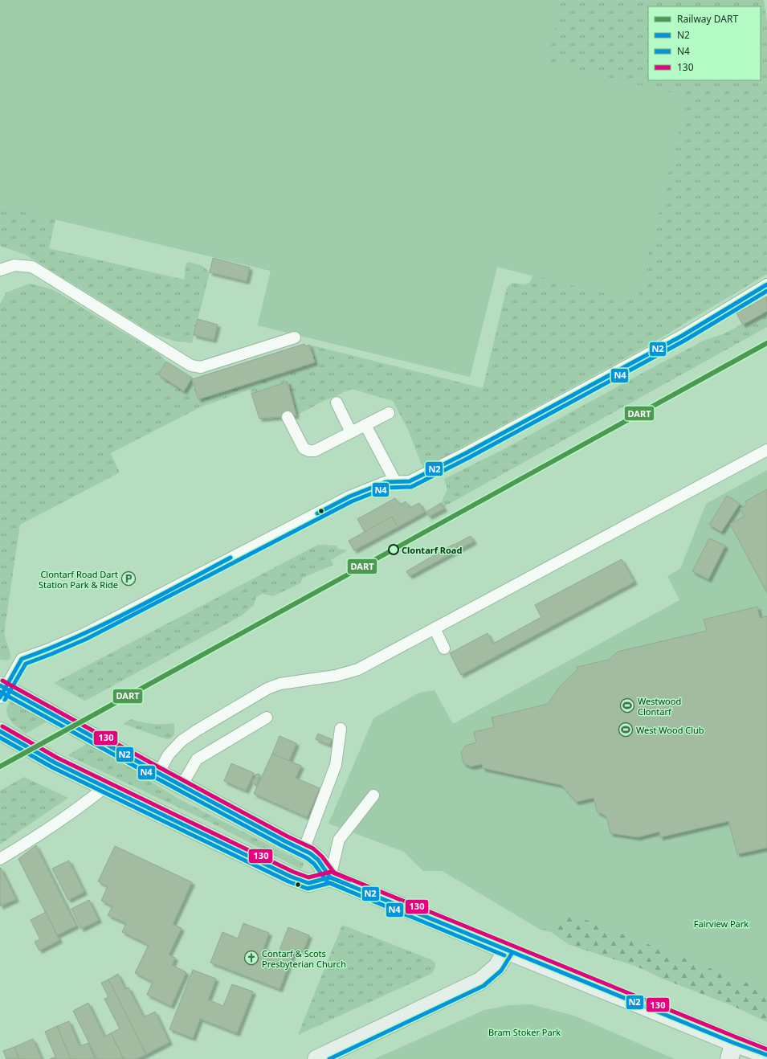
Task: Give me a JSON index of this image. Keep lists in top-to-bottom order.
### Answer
{
  "parks": ["Fairview Park", "Bram Stoker Park"],
  "places": {
    "other": ["Clontarf Road"],
    "parking": ["Clontarf Road Dart Station Park & Ride"],
    "sports": ["Westwood Clontarf", "West Wood Club"],
    "church": ["Contarf & Scots Presbyterian Church"]
  },
  "lines": [
    "transit line N2",
    "transit line N4",
    "rail line DART",
    "transit line 130"
  ],
  "legend": [
    "Railway DART",
    "N2",
    "N4",
    "130"
  ]
}
